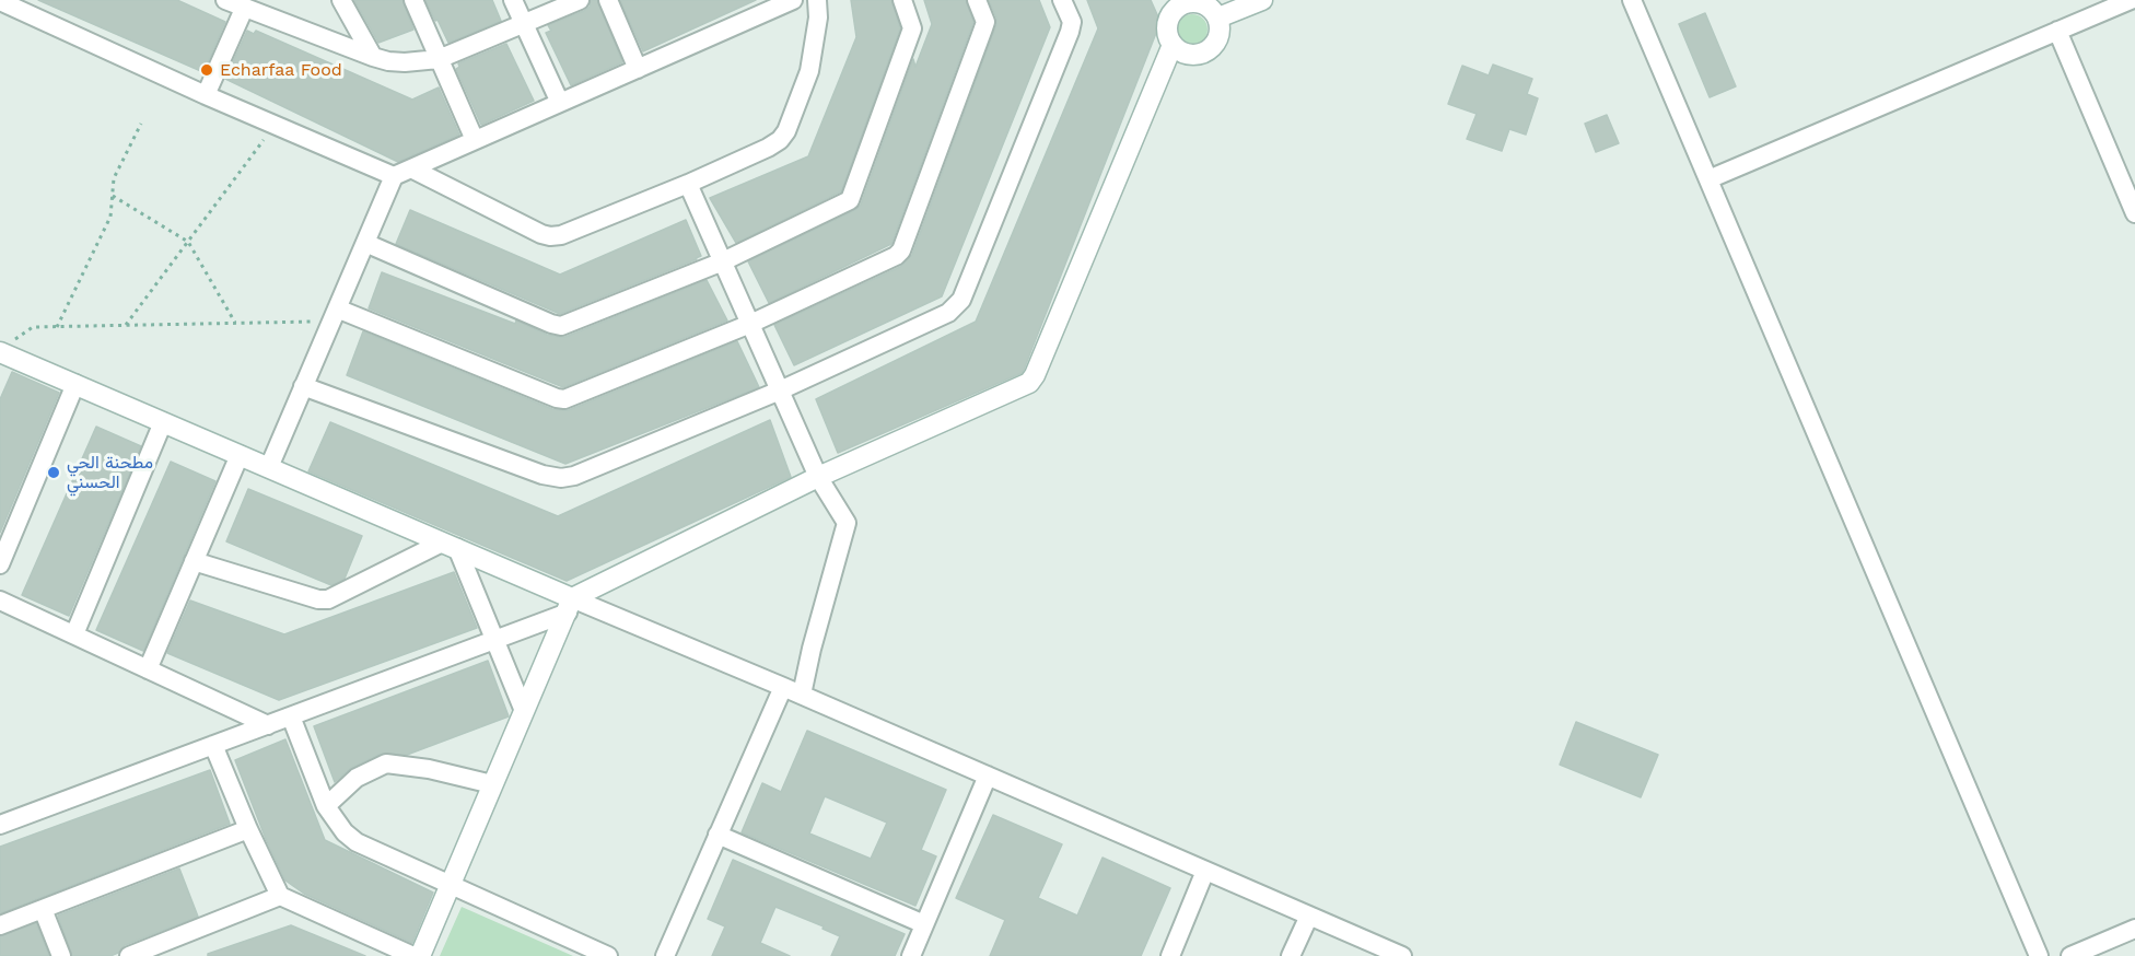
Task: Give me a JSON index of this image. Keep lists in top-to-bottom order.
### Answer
{
  "places": ["Echarfaa Food", "مطحنة الحي الحسني"]
}
